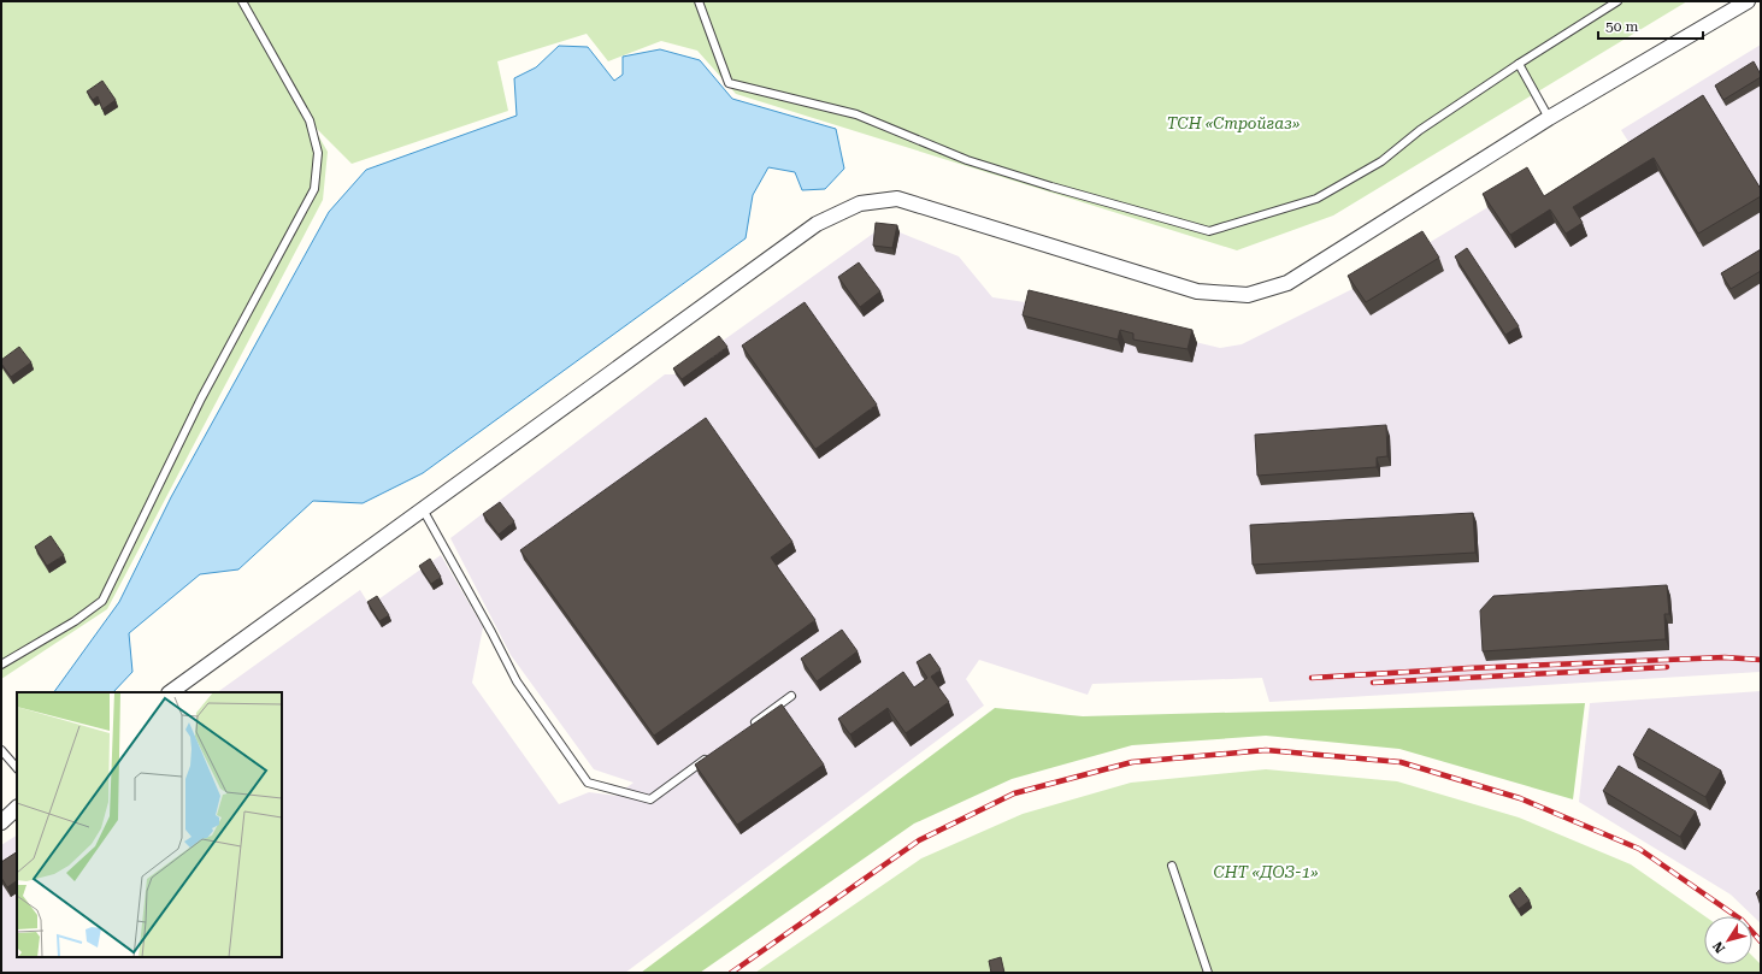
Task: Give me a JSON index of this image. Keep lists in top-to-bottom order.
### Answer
{
  "parks": ["ТСН «Стройгаз»", "СНТ «ДОЗ-1»"],
  "scale_bar": "50 m",
  "north": "bottom left"
}
